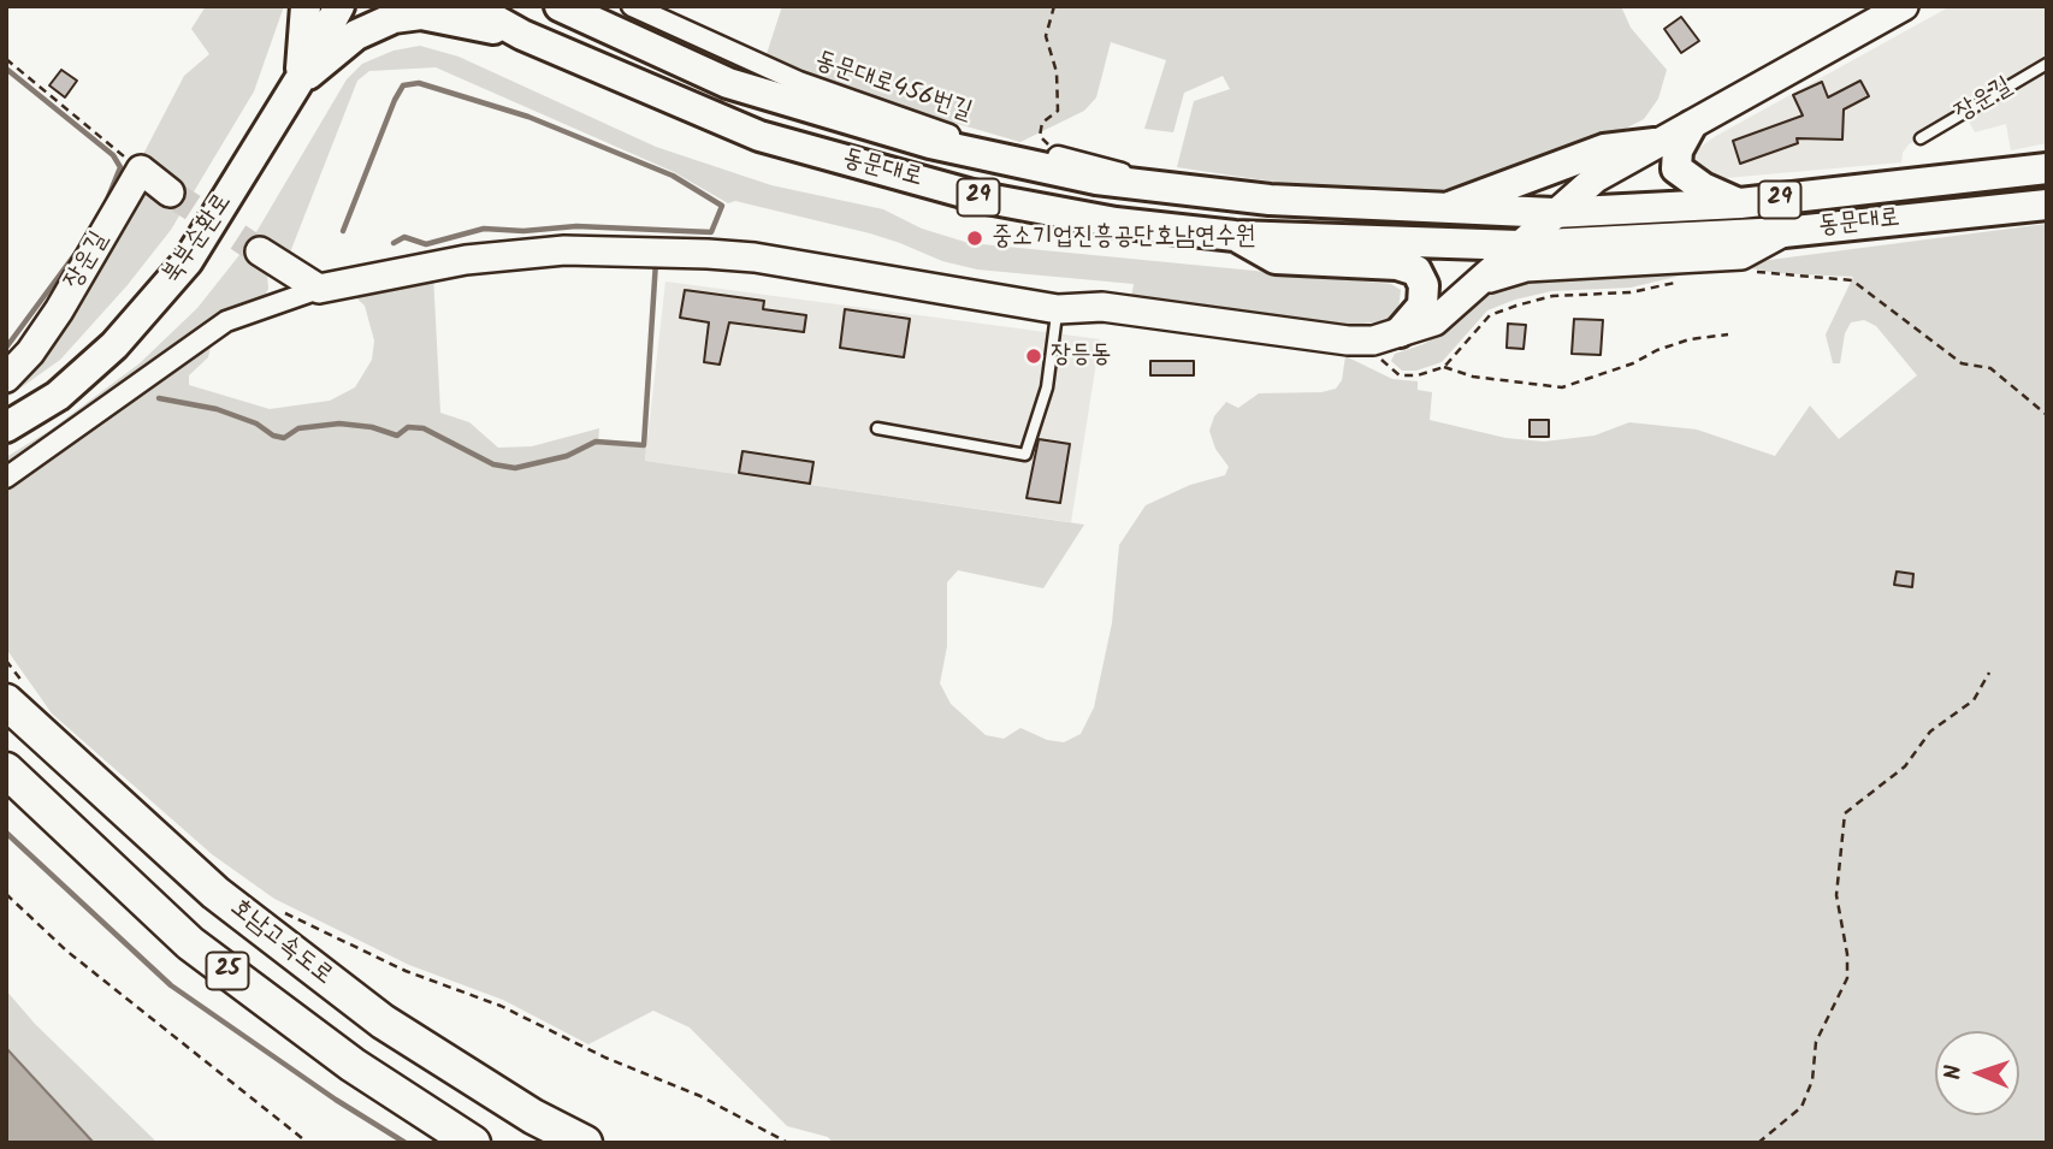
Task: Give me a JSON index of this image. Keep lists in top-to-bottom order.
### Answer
{
  "streets": {
    "highway": ["호남고속도로", "25"],
    "main road": ["동문대로", "29", "북부순환로"],
    "street": ["동문대로456번길", "장운길"]
  },
  "crossings": [
    ["동문대로456번길", "동문대로"]
  ],
  "places": ["중소기업진흥공단호남연수원", "장등동"],
  "north": "left"
}
